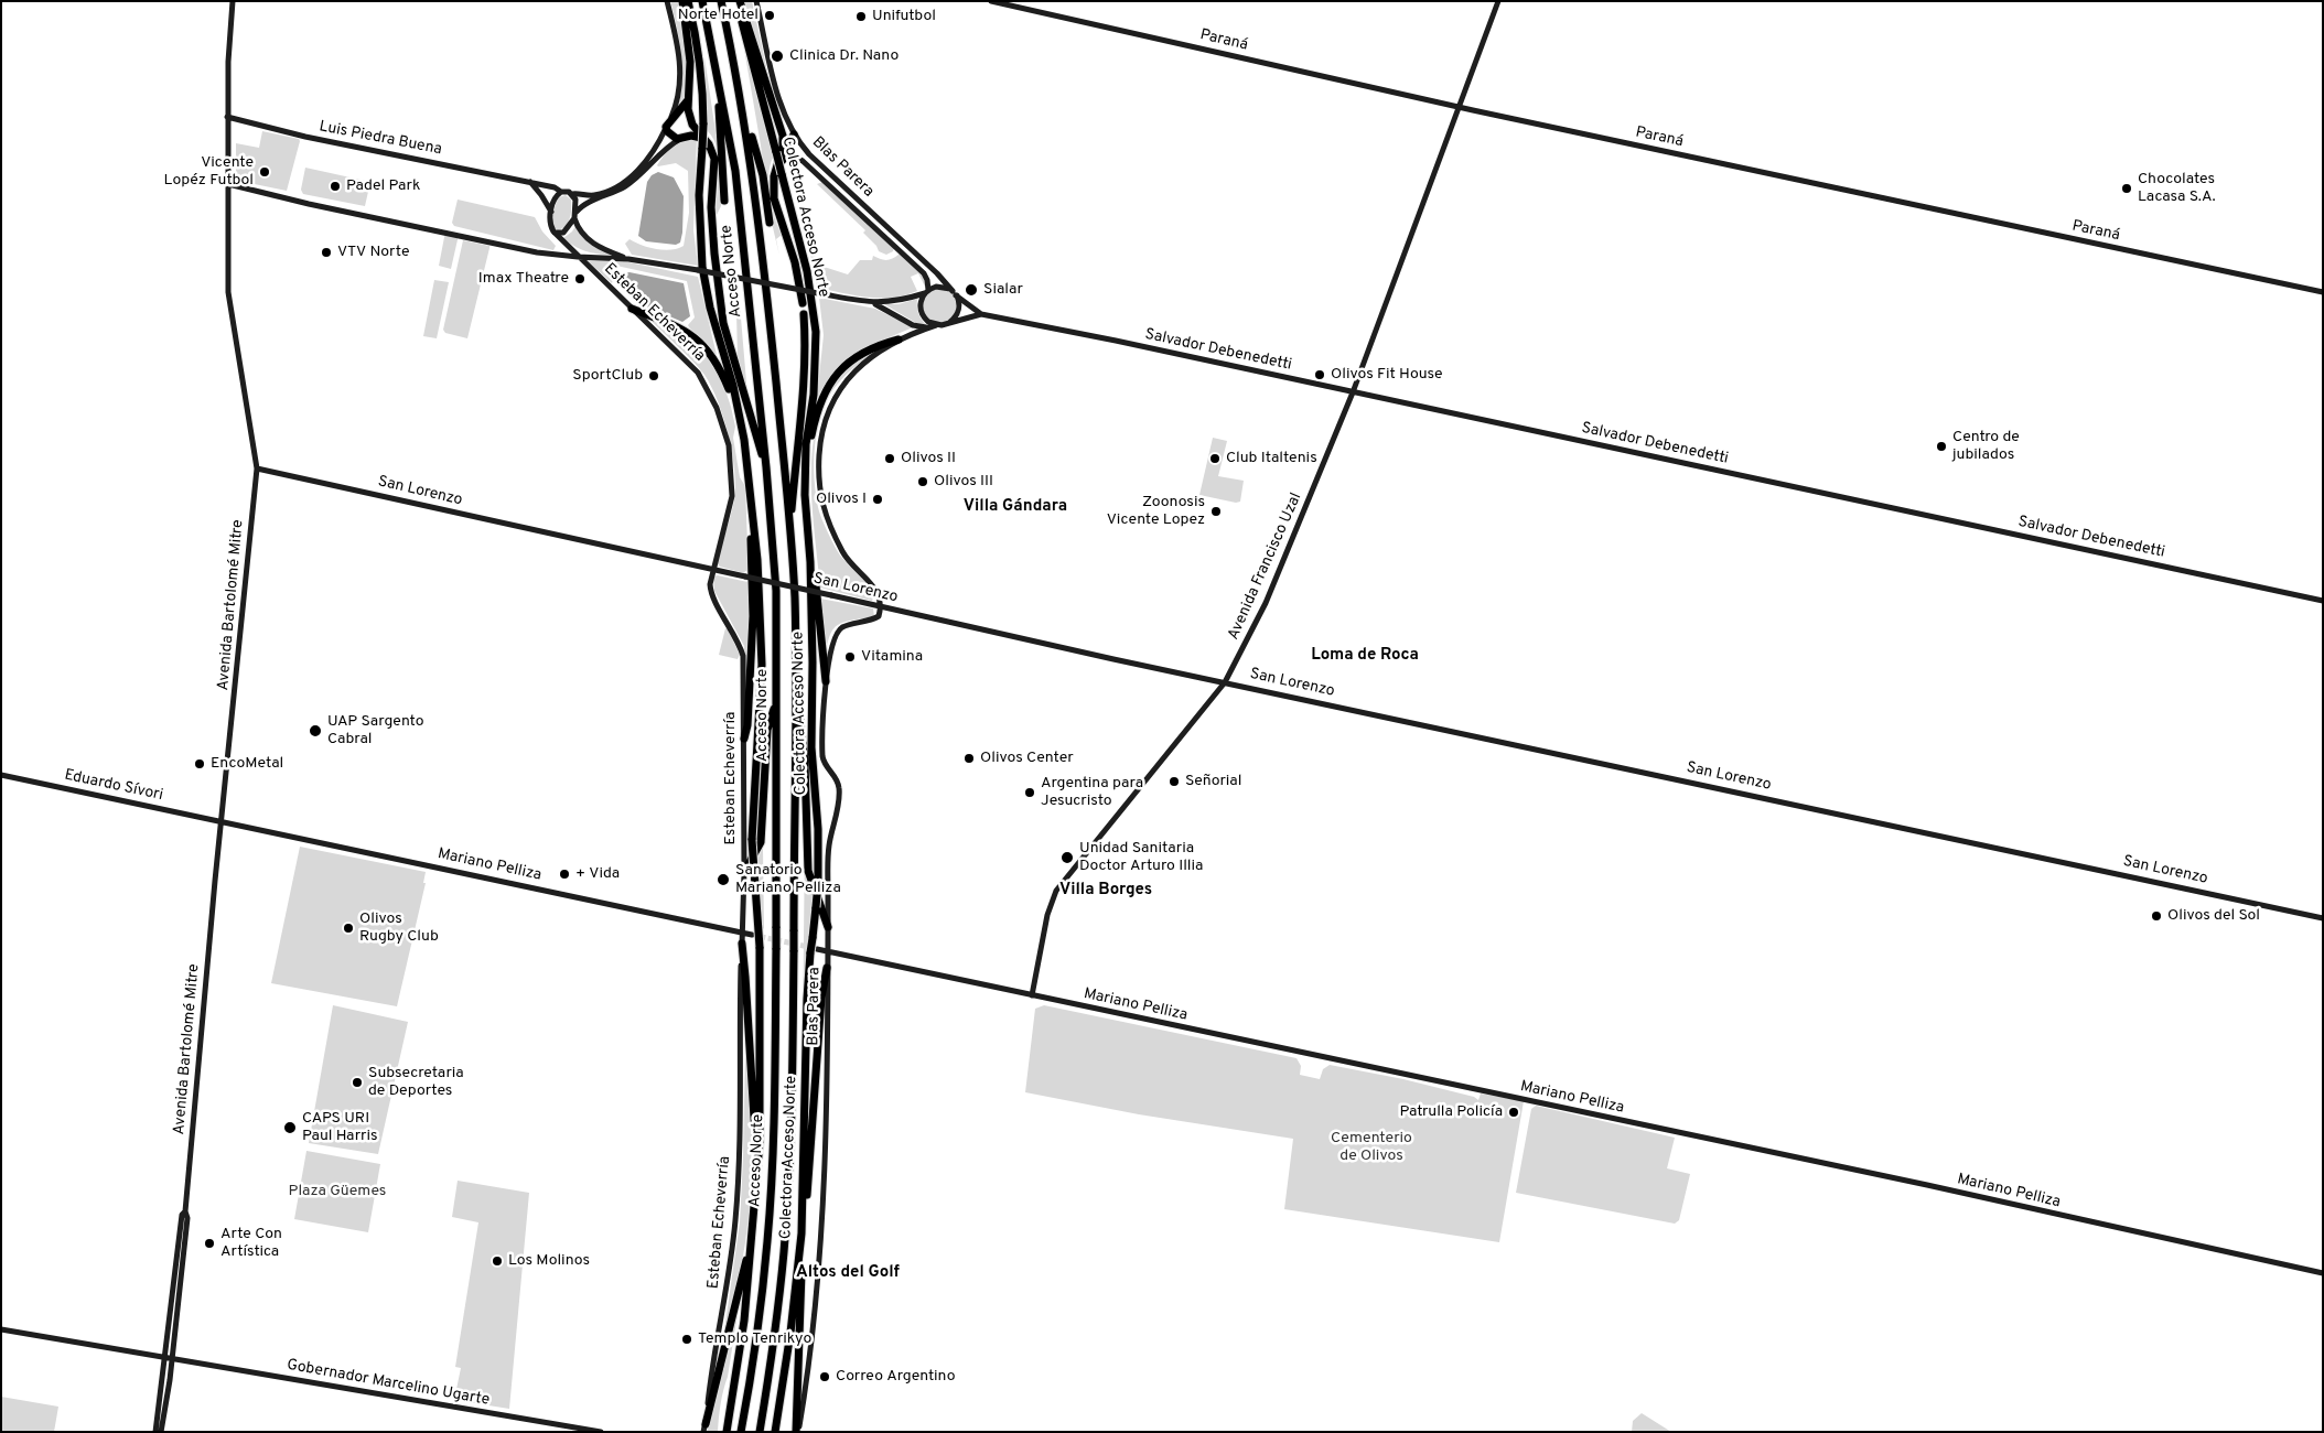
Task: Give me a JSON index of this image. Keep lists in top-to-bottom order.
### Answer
{
  "streets": {
    "highway": ["Colectora Acceso Norte", "Acceso Norte"],
    "street": [
      "Paraná",
      "Luis Piedra Buena",
      "Blas Parera",
      "Esteban Echeverría",
      "Salvador Debenedetti",
      "San Lorenzo",
      "Avenida Francisco Uzal",
      "Avenida Bartolomé Mitre",
      "Eduardo Sívori",
      "Mariano Pelliza",
      "Gobernador Marcelino Ugarte"
    ]
  },
  "crossings": [
    ["Paraná", "Avenida Francisco Uzal"],
    ["Luis Piedra Buena", "Avenida Bartolomé Mitre"],
    ["Blas Parera", "Salvador Debenedetti"],
    ["Blas Parera", "San Lorenzo"],
    ["Blas Parera", "Mariano Pelliza"],
    ["Colectora Acceso Norte", "Mariano Pelliza"],
    ["Esteban Echeverría", "San Lorenzo"],
    ["Esteban Echeverría", "Mariano Pelliza"],
    ["Salvador Debenedetti", "Avenida Francisco Uzal"],
    ["San Lorenzo", "Avenida Francisco Uzal"],
    ["San Lorenzo", "Avenida Bartolomé Mitre"],
    ["Avenida Francisco Uzal", "Mariano Pelliza"],
    ["Avenida Bartolomé Mitre", "Eduardo Sívori"],
    ["Avenida Bartolomé Mitre", "Mariano Pelliza"],
    ["Avenida Bartolomé Mitre", "Gobernador Marcelino Ugarte"],
    ["Eduardo Sívori", "Mariano Pelliza"]
  ],
  "districts": [
    "Villa Gándara",
    "Loma de Roca",
    "Villa Borges",
    "Altos del Golf"
  ],
  "parks": ["Cementerio de Olivos", "Plaza Güemes"],
  "places": [
    "Norte Hotel",
    "Unifutbol",
    "Clinica Dr. Nano",
    "Vicente Lopéz Futbol",
    "Padel Park",
    "Chocolates Lacasa S.A.",
    "VTV Norte",
    "Imax Theatre",
    "Sialar",
    "Olivos Fit House",
    "SportClub",
    "Centro de jubilados",
    "Olivos II",
    "Club Italtenis",
    "Olivos III",
    "Olivos I",
    "Zoonosis Vicente Lopez",
    "Vitamina",
    "UAP Sargento Cabral",
    "Olivos Center",
    "EncoMetal",
    "Señorial",
    "Argentina para Jesucristo",
    "Unidad Sanitaria Doctor Arturo Illia",
    "+ Vida",
    "Sanatorio Mariano Pelliza",
    "Olivos del Sol",
    "Olivos Rugby Club",
    "Subsecretaria de Deportes",
    "Patrulla Policía",
    "CAPS URI Paul Harris",
    "Arte Con Artística",
    "Los Molinos",
    "Templo Tenrikyo",
    "Correo Argentino"
  ]
}
